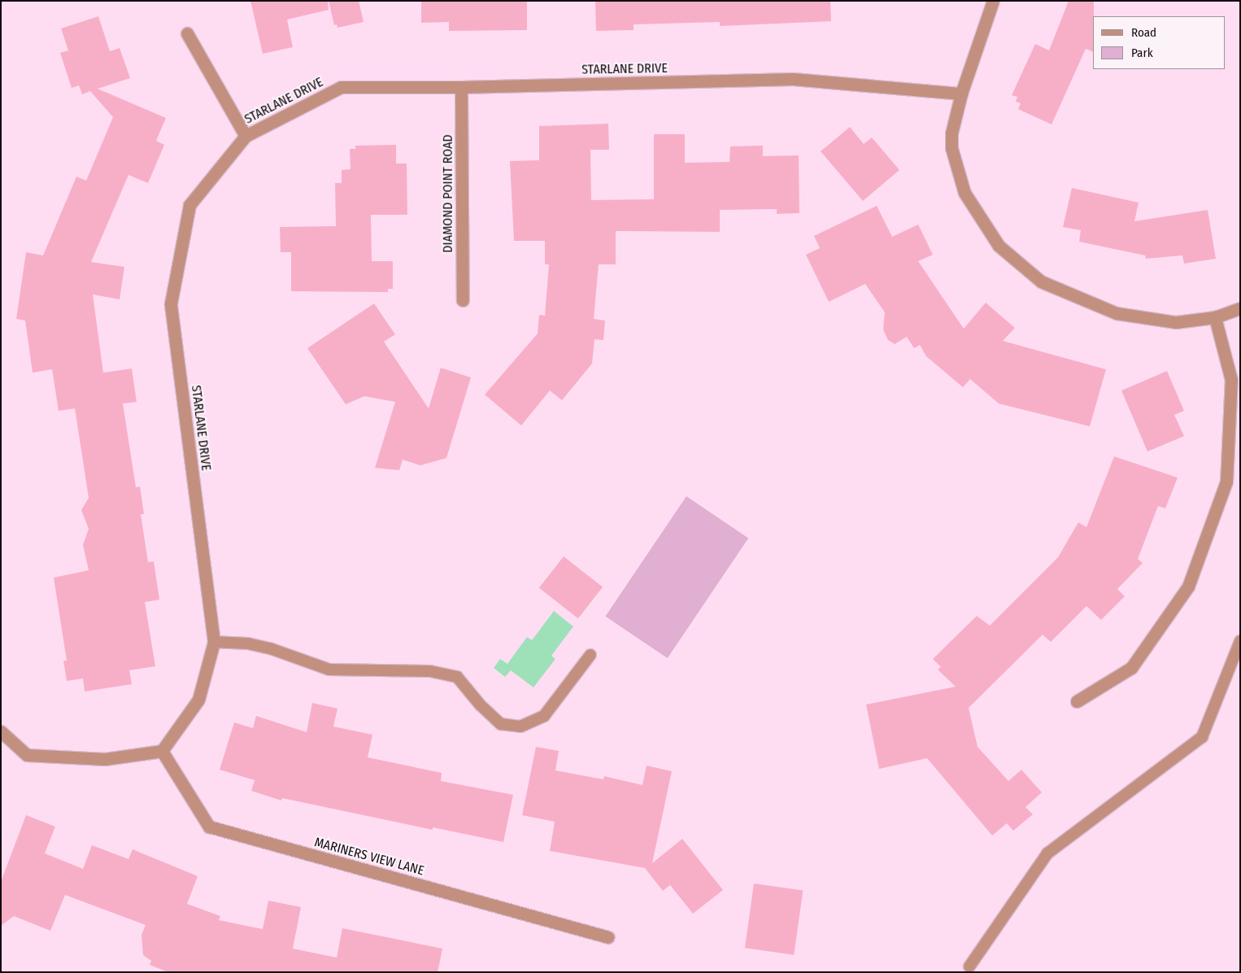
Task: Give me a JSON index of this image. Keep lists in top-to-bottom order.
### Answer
{
  "streets": {
    "street": ["STARLANE DRIVE", "DIAMOND POINT ROAD", "MARINERS VIEW LANE"]
  },
  "crossings": [
    ["STARLANE DRIVE", "DIAMOND POINT ROAD"],
    ["STARLANE DRIVE", "MARINERS VIEW LANE"]
  ],
  "legend": ["Road", "Park"]
}
